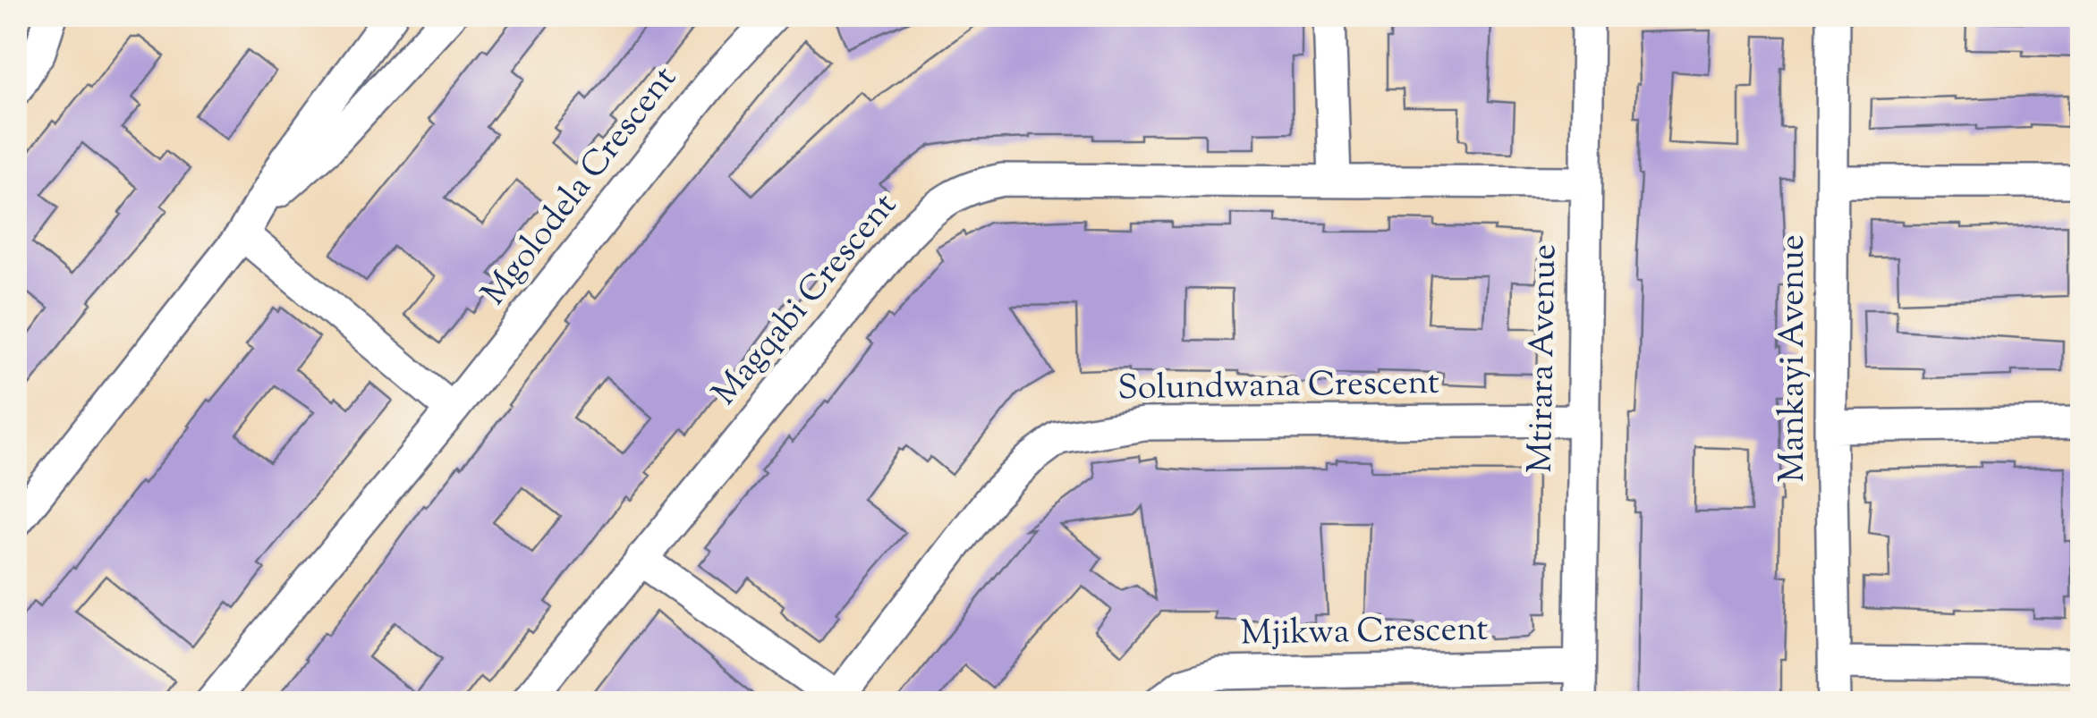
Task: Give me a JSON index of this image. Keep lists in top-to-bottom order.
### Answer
{
  "streets": {
    "street": [
      "Mgolodela Crescent",
      "Magqabi Crescent",
      "Mtirara Avenue",
      "Mankayi Avenue",
      "Solundwana Crescent",
      "Mjikwa Crescent"
    ]
  },
  "crossings": [
    ["Magqabi Crescent", "Mtirara Avenue"],
    ["Mtirara Avenue", "Solundwana Crescent"],
    ["Mtirara Avenue", "Mjikwa Crescent"]
  ]
}
